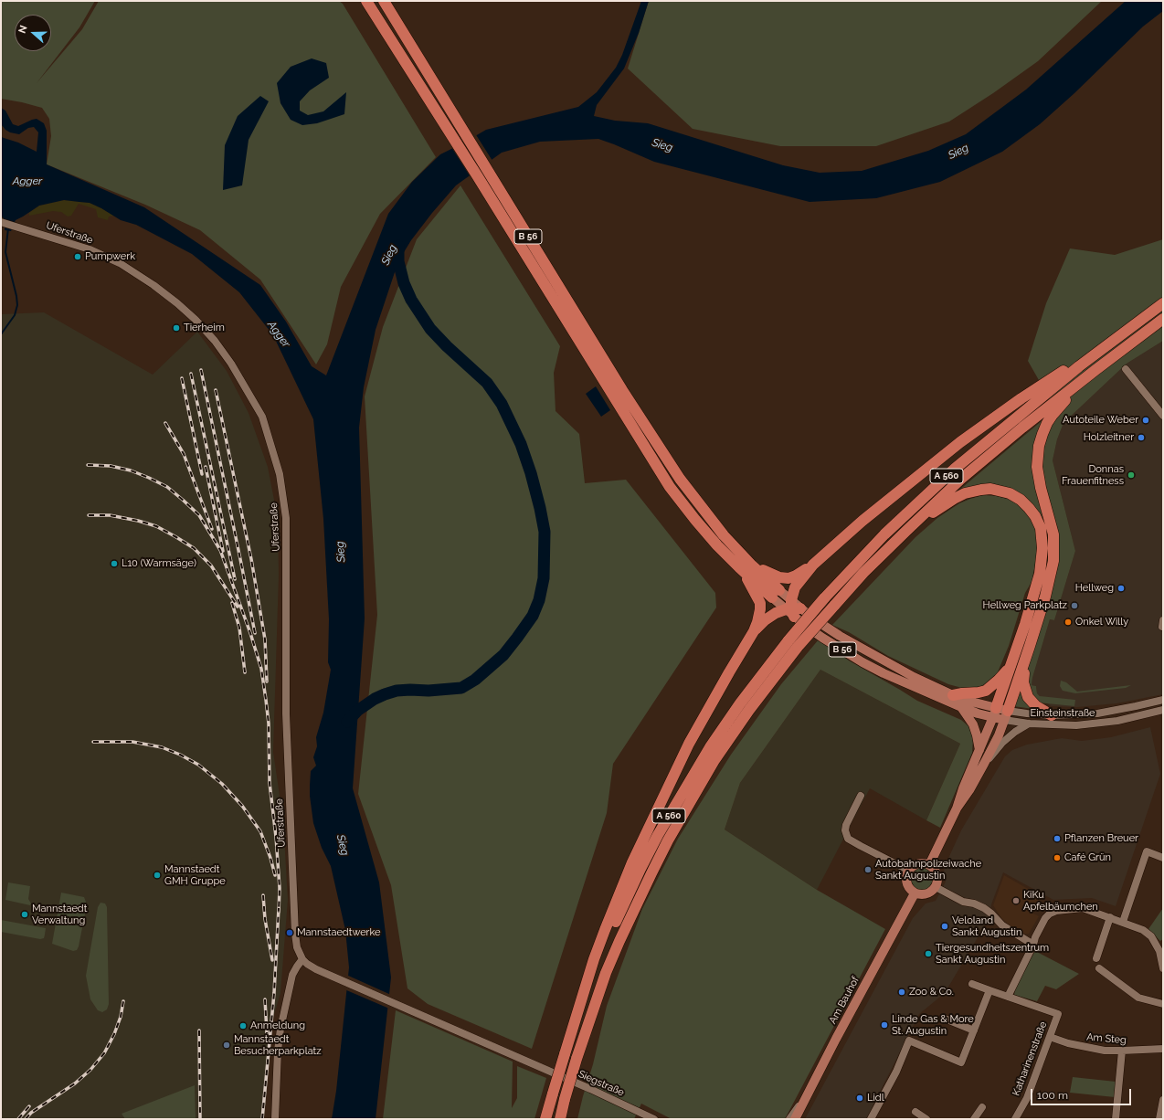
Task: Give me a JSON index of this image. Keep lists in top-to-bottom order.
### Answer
{
  "streets": {
    "highway": ["B 56", "A 560"],
    "main road": ["Am Bauhof"],
    "street": [
      "Uferstraße",
      "Einsteinstraße",
      "Am Steg",
      "Katharinenstraße",
      "Siegstraße"
    ]
  },
  "crossings": [
    ["Uferstraße", "Siegstraße"],
    ["B 56", "Einsteinstraße"],
    ["Am Steg", "Katharinenstraße"]
  ],
  "water": ["Sieg", "Agger"],
  "places": [
    "Pumpwerk",
    "Tierheim",
    "Autoteile Weber",
    "Holzleitner",
    "Donnas Frauenfitness",
    "L10 (Warmsäge)",
    "Hellweg",
    "Hellweg Parkplatz",
    "Onkel Willy",
    "Pflanzen Breuer",
    "Café Grün",
    "Autobahnpolizeiwache Sankt Augustin",
    "Mannstaedt GMH Gruppe",
    "KiKu Apfelbäumchen",
    "Mannstaedt Verwaltung",
    "Veloland Sankt Augustin",
    "Mannstaedtwerke",
    "Tiergesundheitszentrum Sankt Augustin",
    "Zoo & Co.",
    "Linde Gas & More St. Augustin",
    "Anmeldung",
    "Mannstaedt Besucherparkplatz",
    "Lidl"
  ],
  "scale_bar": "100 m",
  "north": "left"
}
